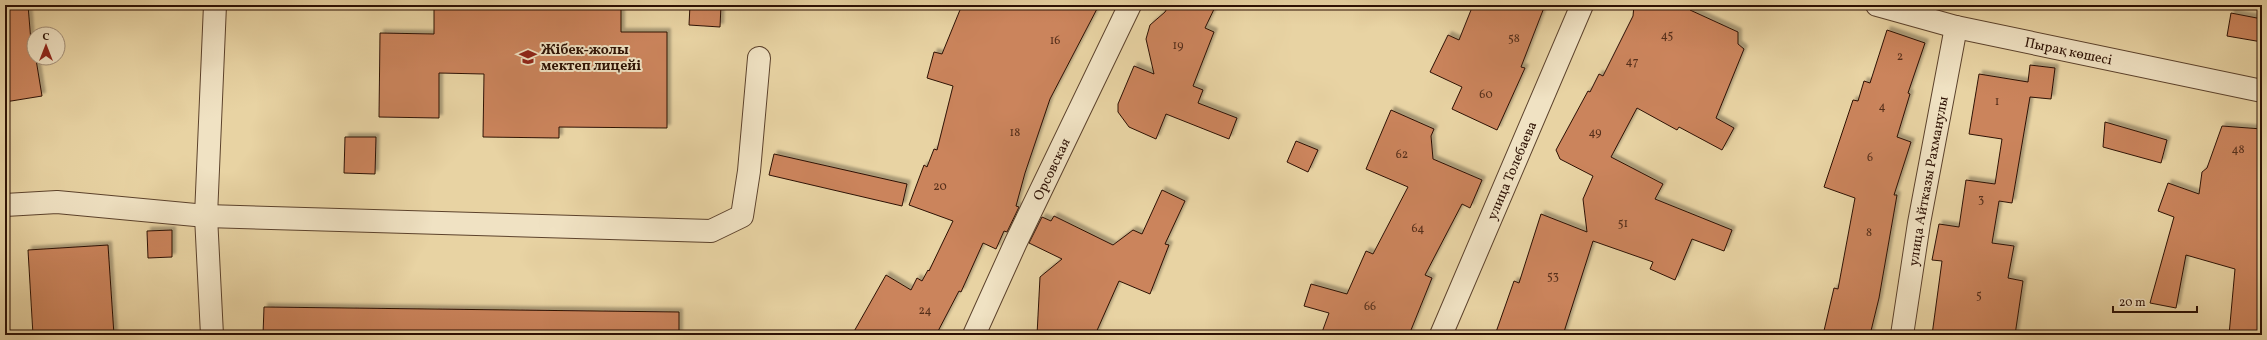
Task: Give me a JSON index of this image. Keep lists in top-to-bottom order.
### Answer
{
  "streets": {
    "street": [
      "Пырақ көшесі",
      "Орсовская",
      "улица Толебаева",
      "улица Айтказы Рахманулы"
    ]
  },
  "crossings": [
    ["Пырақ көшесі", "улица Айтказы Рахманулы"]
  ],
  "places": {
    "school or university": ["Жібек-жолы мектеп лицейі"]
  },
  "house_numbers": [
    "45",
    "58",
    "16",
    "19",
    "2",
    "47",
    "60",
    "1",
    "4",
    "18",
    "49",
    "48",
    "62",
    "6",
    "20",
    "3",
    "51",
    "64",
    "8",
    "53",
    "5",
    "66",
    "24"
  ],
  "scale_bar": "20 m",
  "north": "top"
}
